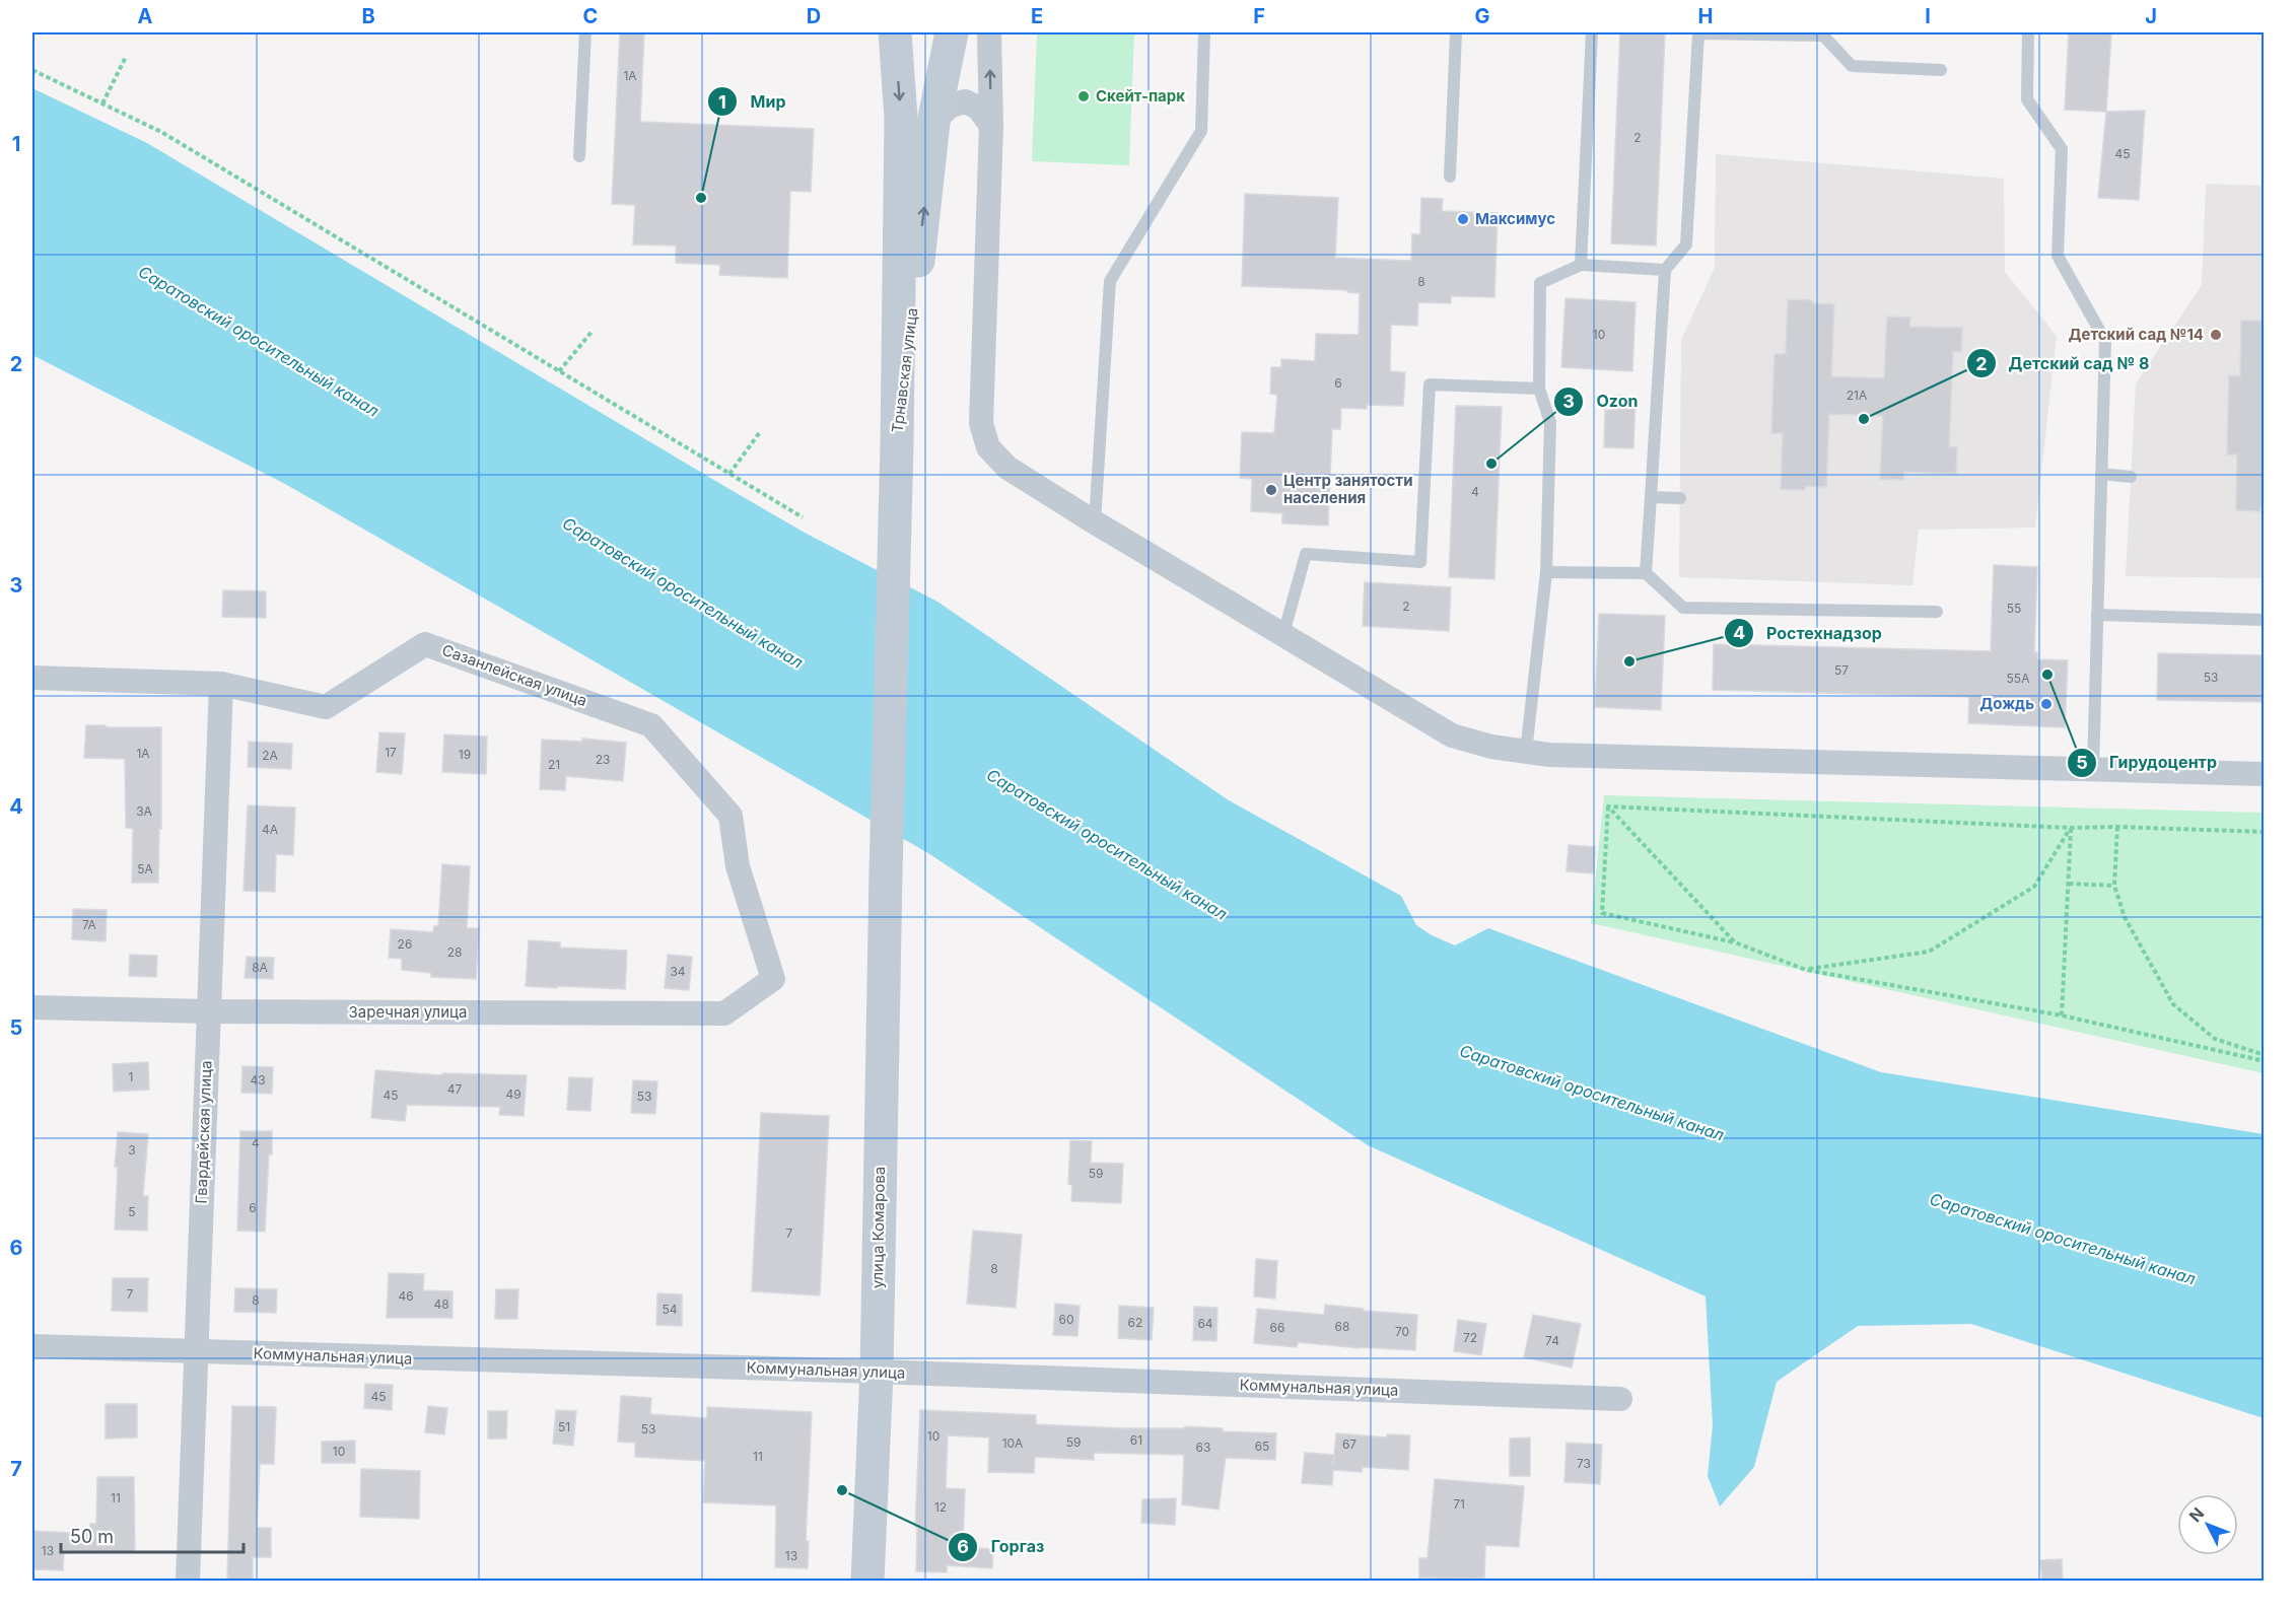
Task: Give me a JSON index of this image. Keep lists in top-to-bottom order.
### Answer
{
  "streets": {
    "main road": ["Трнавская улица", "улица Комарова"],
    "street": [
      "Сазанлейская улица",
      "Заречная улица",
      "Гвардейская улица",
      "Коммунальная улица"
    ]
  },
  "crossings": [
    ["Трнавская улица", "улица Комарова"],
    ["Сазанлейская улица", "Заречная улица"],
    ["Сазанлейская улица", "Гвардейская улица"],
    ["Заречная улица", "Гвардейская улица"],
    ["Гвардейская улица", "Коммунальная улица"],
    ["улица Комарова", "Коммунальная улица"]
  ],
  "water": ["Саратовский оросительный канал"],
  "places": [
    "Скейт-парк",
    "Мир",
    "Максимус",
    "Детский сад №14",
    "Детский сад № 8",
    "Ozon",
    "Центр занятости населения",
    "Ростехнадзор",
    "Гирудоцентр",
    "Дождь",
    "Горгаз"
  ],
  "house_numbers": [
    "1А",
    "2",
    "45",
    "8",
    "10",
    "6",
    "21А",
    "4",
    "2",
    "55",
    "57",
    "53",
    "55А",
    "17",
    "1А",
    "19",
    "2А",
    "23",
    "21",
    "3А",
    "4А",
    "5А",
    "7А",
    "26",
    "28",
    "8А",
    "34",
    "1",
    "43",
    "47",
    "49",
    "45",
    "53",
    "4",
    "3",
    "59",
    "6",
    "5",
    "7",
    "8",
    "7",
    "46",
    "8",
    "48",
    "54",
    "60",
    "62",
    "64",
    "68",
    "66",
    "70",
    "72",
    "74",
    "45",
    "51",
    "53",
    "10",
    "61",
    "59",
    "10А",
    "67",
    "65",
    "63",
    "10",
    "11",
    "73",
    "11",
    "71",
    "12",
    "13",
    "13"
  ],
  "scale_bar": "50 m",
  "north": "top left",
  "grid": {
    "columns": [
      "A",
      "B",
      "C",
      "D",
      "E",
      "F",
      "G",
      "H",
      "I",
      "J"
    ],
    "rows": [
      "1",
      "2",
      "3",
      "4",
      "5",
      "6",
      "7"
    ]
  }
}
